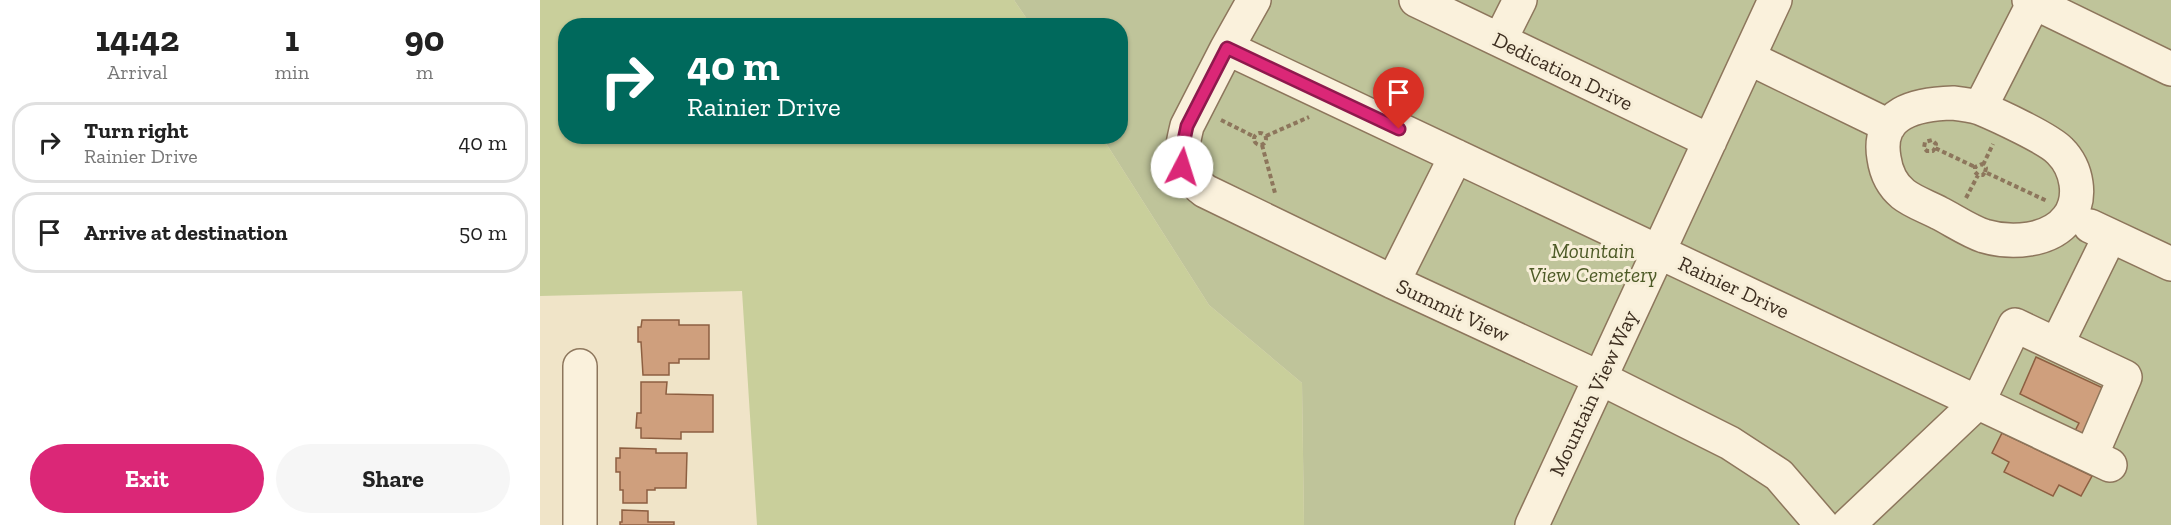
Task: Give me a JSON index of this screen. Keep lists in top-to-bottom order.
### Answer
{
  "streets": {
    "street": [
      "Dedication Drive",
      "Rainier Drive",
      "Summit View",
      "Mountain View Way"
    ]
  },
  "crossings": [
    ["Dedication Drive", "Mountain View Way"],
    ["Rainier Drive", "Mountain View Way"],
    ["Summit View", "Mountain View Way"]
  ],
  "parks": ["Mountain View Cemetery"],
  "page": {
    "eta": [
      "14:42",
      "Arrival",
      "1",
      "min",
      "90",
      "m"
    ],
    "turn": ["40 m", "Rainier Drive"],
    "list": [
      {
        "name": "Turn right",
        "note": "Rainier Drive",
        "value": "40 m"
      },
      {
        "name": "Arrive at destination",
        "value": "50 m"
      }
    ],
    "buttons": ["Exit", "Share"]
  }
}
